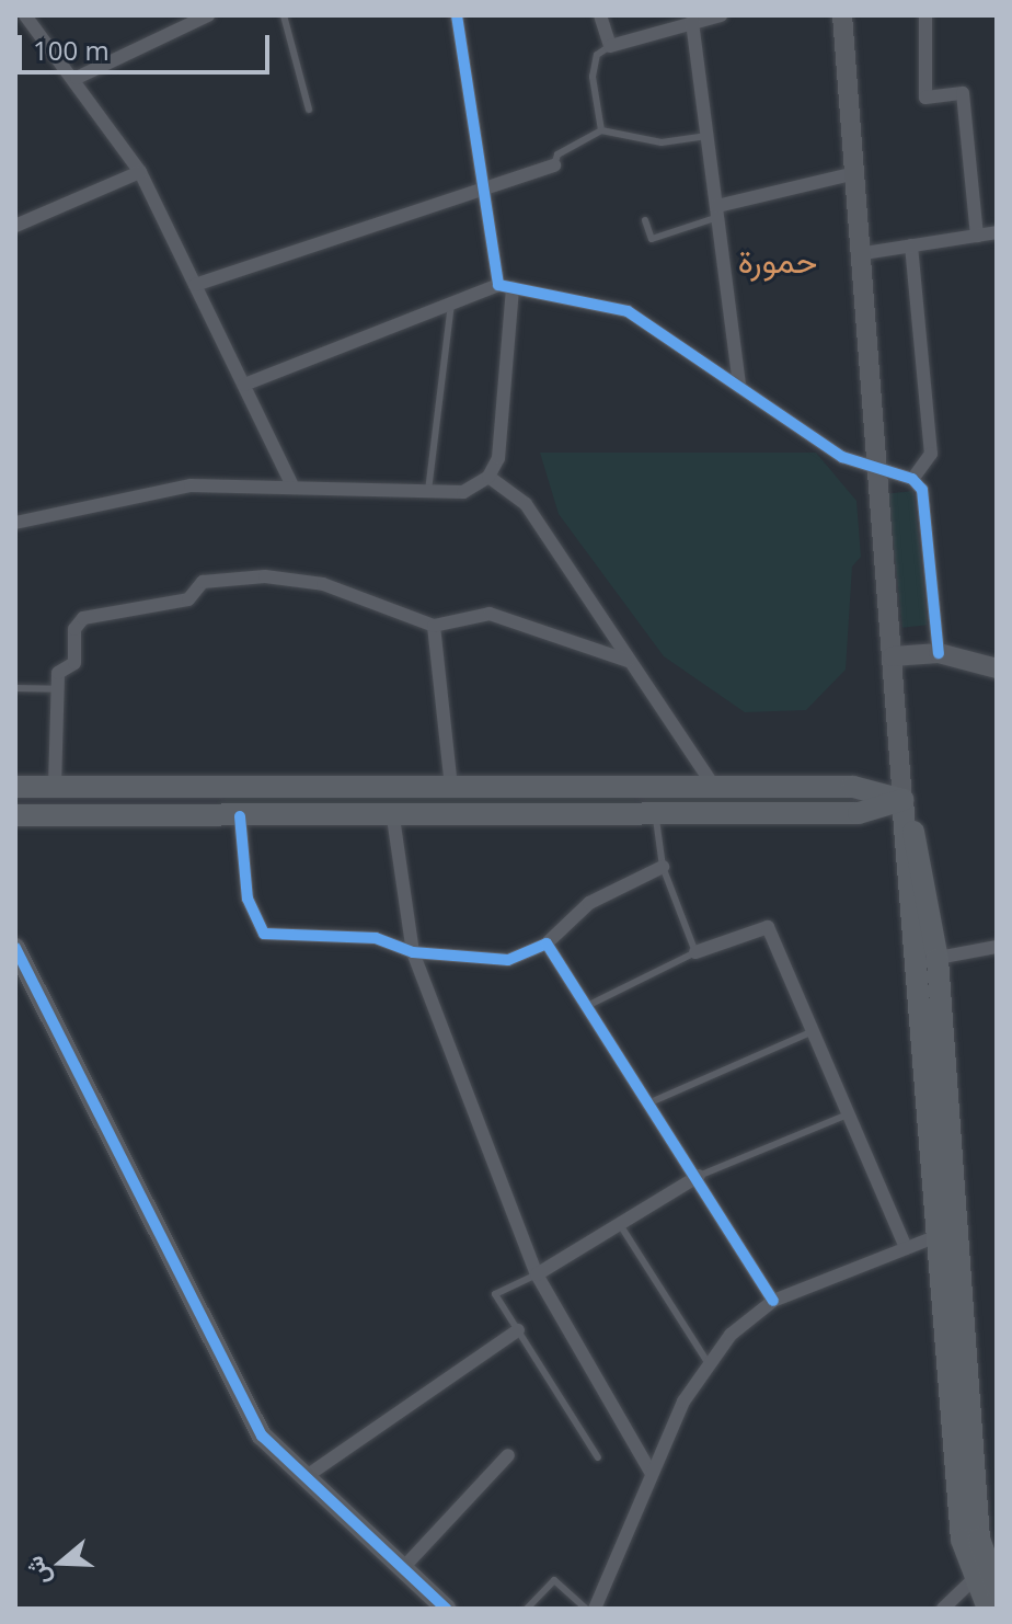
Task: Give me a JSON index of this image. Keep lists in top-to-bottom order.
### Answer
{
  "districts": ["حمورة"],
  "scale_bar": "100 m",
  "north": "left"
}
